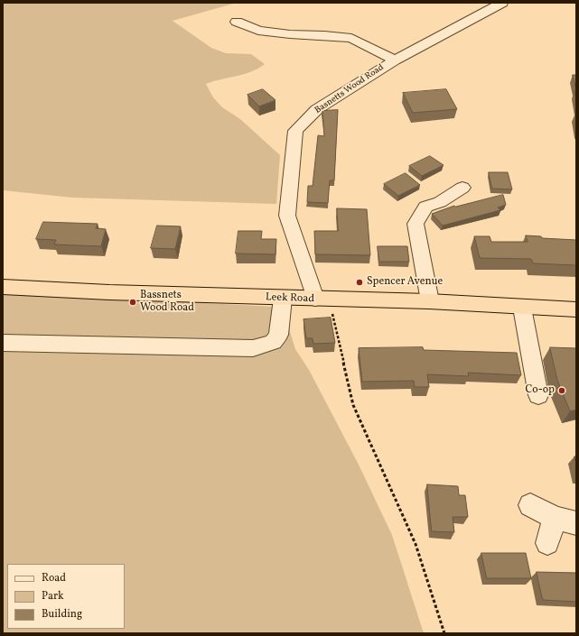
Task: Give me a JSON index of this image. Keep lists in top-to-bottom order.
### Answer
{
  "streets": {
    "highway": ["Leek Road"],
    "street": ["Basnetts Wood Road"]
  },
  "crossings": [
    ["Basnetts Wood Road", "Leek Road"]
  ],
  "places": ["Spencer Avenue", "Bassnets Wood Road", "Co-op"],
  "legend": ["Road", "Park", "Building"]
}
